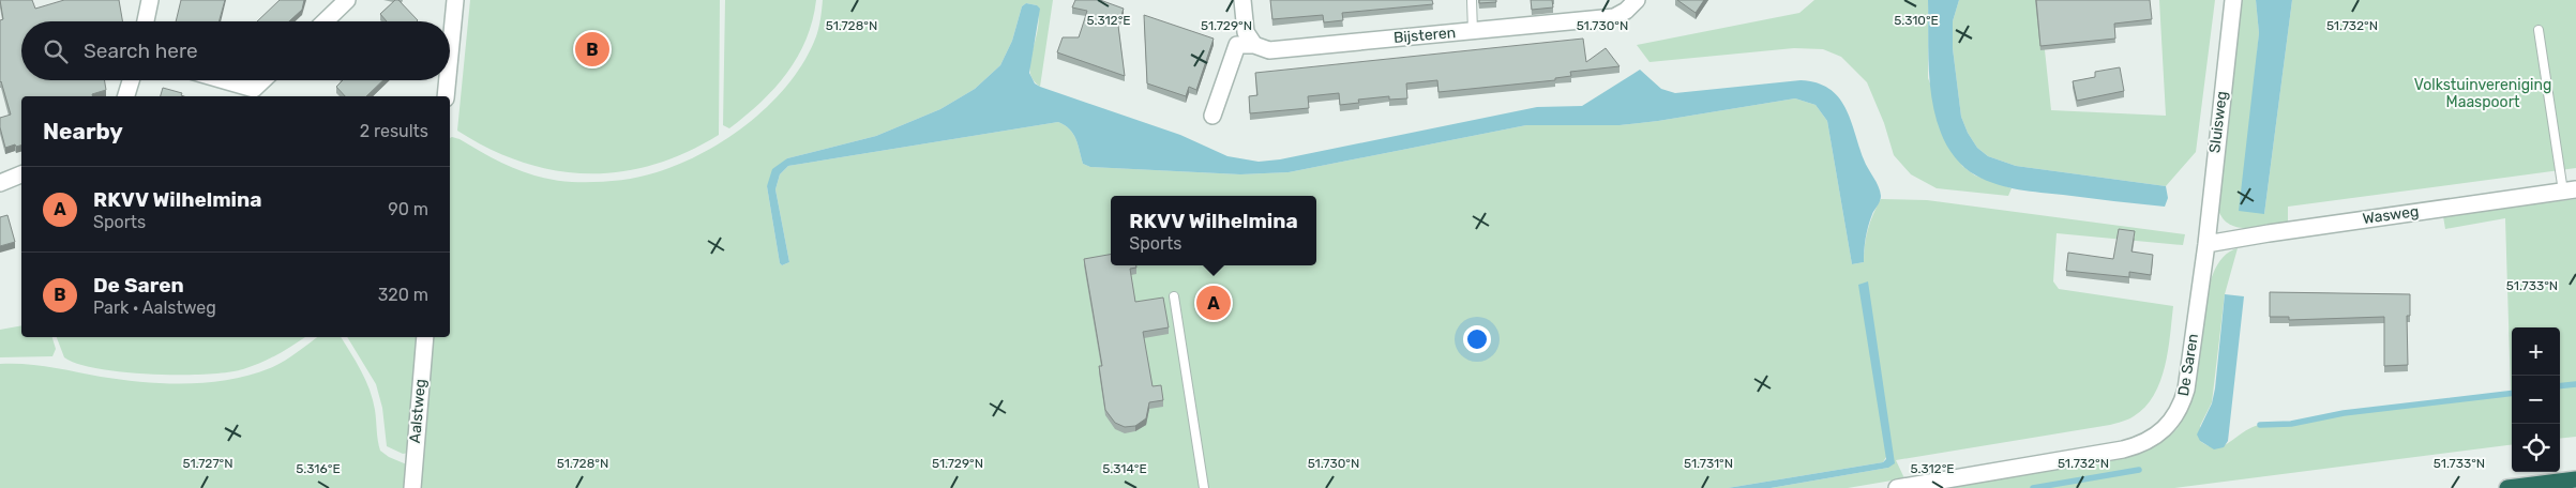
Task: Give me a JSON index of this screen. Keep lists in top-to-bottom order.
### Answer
{
  "streets": {
    "street": [
      "Bijsteren",
      "Sluisweg",
      "Wasweg",
      "De Saren",
      "Aalstweg"
    ]
  },
  "crossings": [
    ["Sluisweg", "Wasweg"],
    ["Sluisweg", "De Saren"],
    ["Wasweg", "De Saren"]
  ],
  "parks": ["Volkstuinvereniging Maaspoort"],
  "page": {
    "search": "Search here",
    "pins": ["B", "A"],
    "heading": ["Nearby", "2 results"],
    "list": [
      {
        "mark": "A",
        "name": "RKVV Wilhelmina",
        "note": "Sports",
        "value": "90 m"
      },
      {
        "mark": "B",
        "name": "De Saren",
        "note": "Park · Aalstweg",
        "value": "320 m"
      }
    ],
    "popup": ["RKVV Wilhelmina", "Sports"],
    "map_buttons": ["+", "−"]
  },
  "coordinates": [
    "5.310°E",
    "5.312°E",
    "51.728°N",
    "51.729°N",
    "51.730°N",
    "51.732°N",
    "51.733°N",
    "51.727°N",
    "51.731°N",
    "5.316°E",
    "5.314°E"
  ]
}
